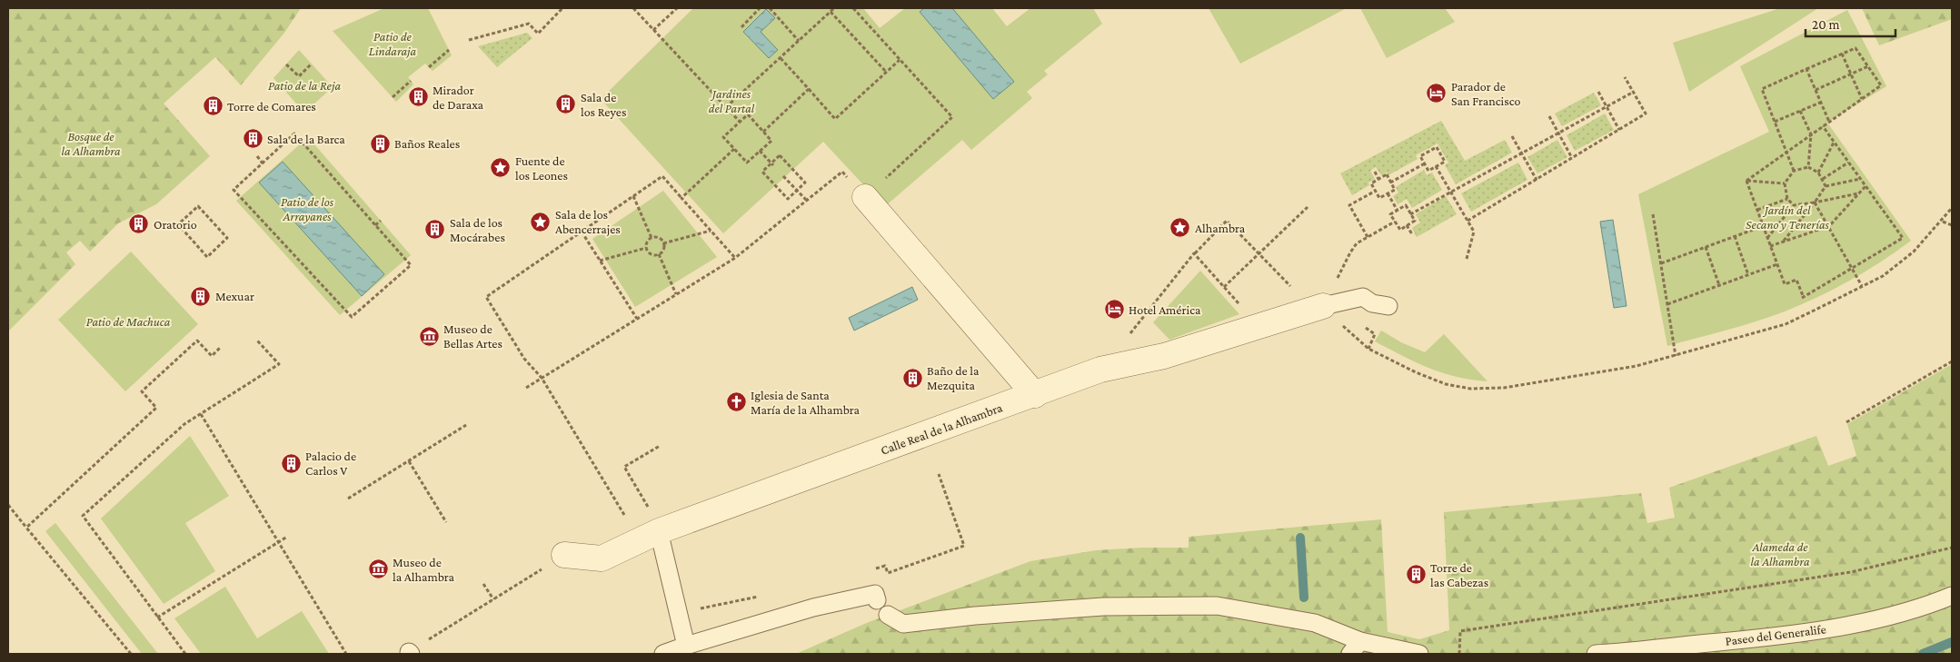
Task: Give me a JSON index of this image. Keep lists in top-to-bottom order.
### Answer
{
  "streets": {
    "street": ["Calle Real de la Alhambra"],
    "lane": ["Paseo del Generalife"]
  },
  "parks": [
    "Patio de Lindaraja",
    "Patio de la Reja",
    "Jardines del Partal",
    "Bosque de la Alhambra",
    "Patio de los Arrayanes",
    "Jardín del Secano y Tenerías",
    "Patio de Machuca",
    "Alameda de la Alhambra"
  ],
  "places": {
    "hotel": ["Parador de San Francisco", "Hotel América"],
    "building": [
      "Mirador de Daraxa",
      "Sala de los Reyes",
      "Torre de Comares",
      "Sala de la Barca",
      "Baños Reales",
      "Oratorio",
      "Sala de los Mocárabes",
      "Mexuar",
      "Baño de la Mezquita",
      "Palacio de Carlos V",
      "Torre de las Cabezas"
    ],
    "place": ["Fuente de los Leones", "Sala de los Abencerrajes", "Alhambra"],
    "museum": ["Museo de Bellas Artes", "Museo de la Alhambra"],
    "church": ["Iglesia de Santa María de la Alhambra"]
  },
  "scale_bar": "20 m"
}
